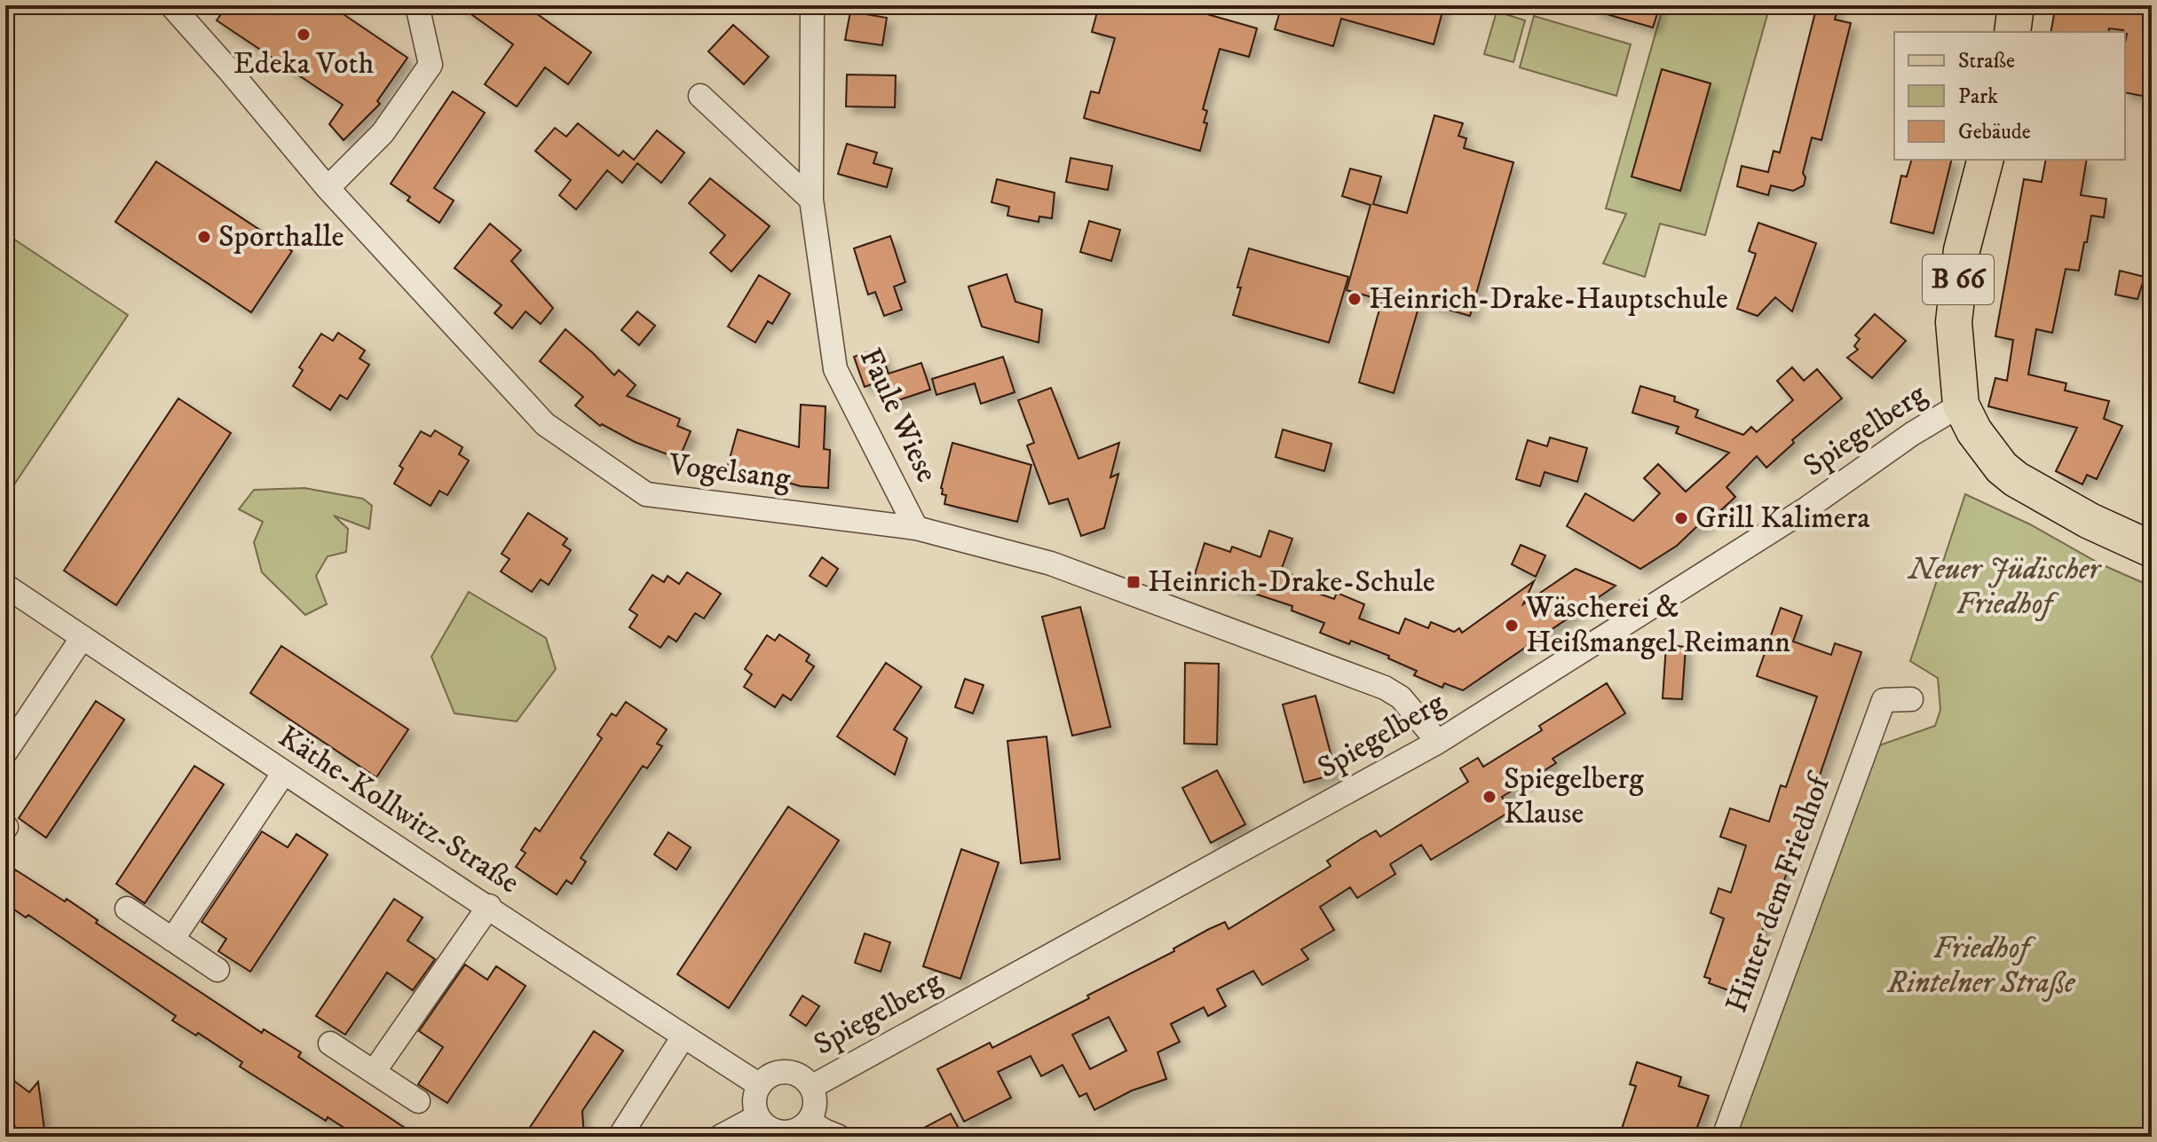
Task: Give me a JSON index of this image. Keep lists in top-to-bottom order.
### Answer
{
  "streets": {
    "main road": ["B 66"],
    "street": [
      "Faule Wiese",
      "Spiegelberg",
      "Vogelsang",
      "Käthe-Kollwitz-Straße",
      "Hinter dem Friedhof"
    ]
  },
  "crossings": [
    ["B 66", "Spiegelberg"],
    ["Faule Wiese", "Vogelsang"],
    ["Spiegelberg", "Vogelsang"]
  ],
  "parks": ["Neuer Jüdischer Friedhof", "Friedhof Rintelner Straße"],
  "places": {
    "other": [
      "Edeka Voth",
      "Sporthalle",
      "Heinrich-Drake-Hauptschule",
      "Grill Kalimera",
      "Wäscherei & Heißmangel Reimann",
      "Spiegelberg Klause"
    ],
    "transit": ["Heinrich-Drake-Schule"]
  },
  "legend": ["Straße", "Park", "Gebäude"]
}
